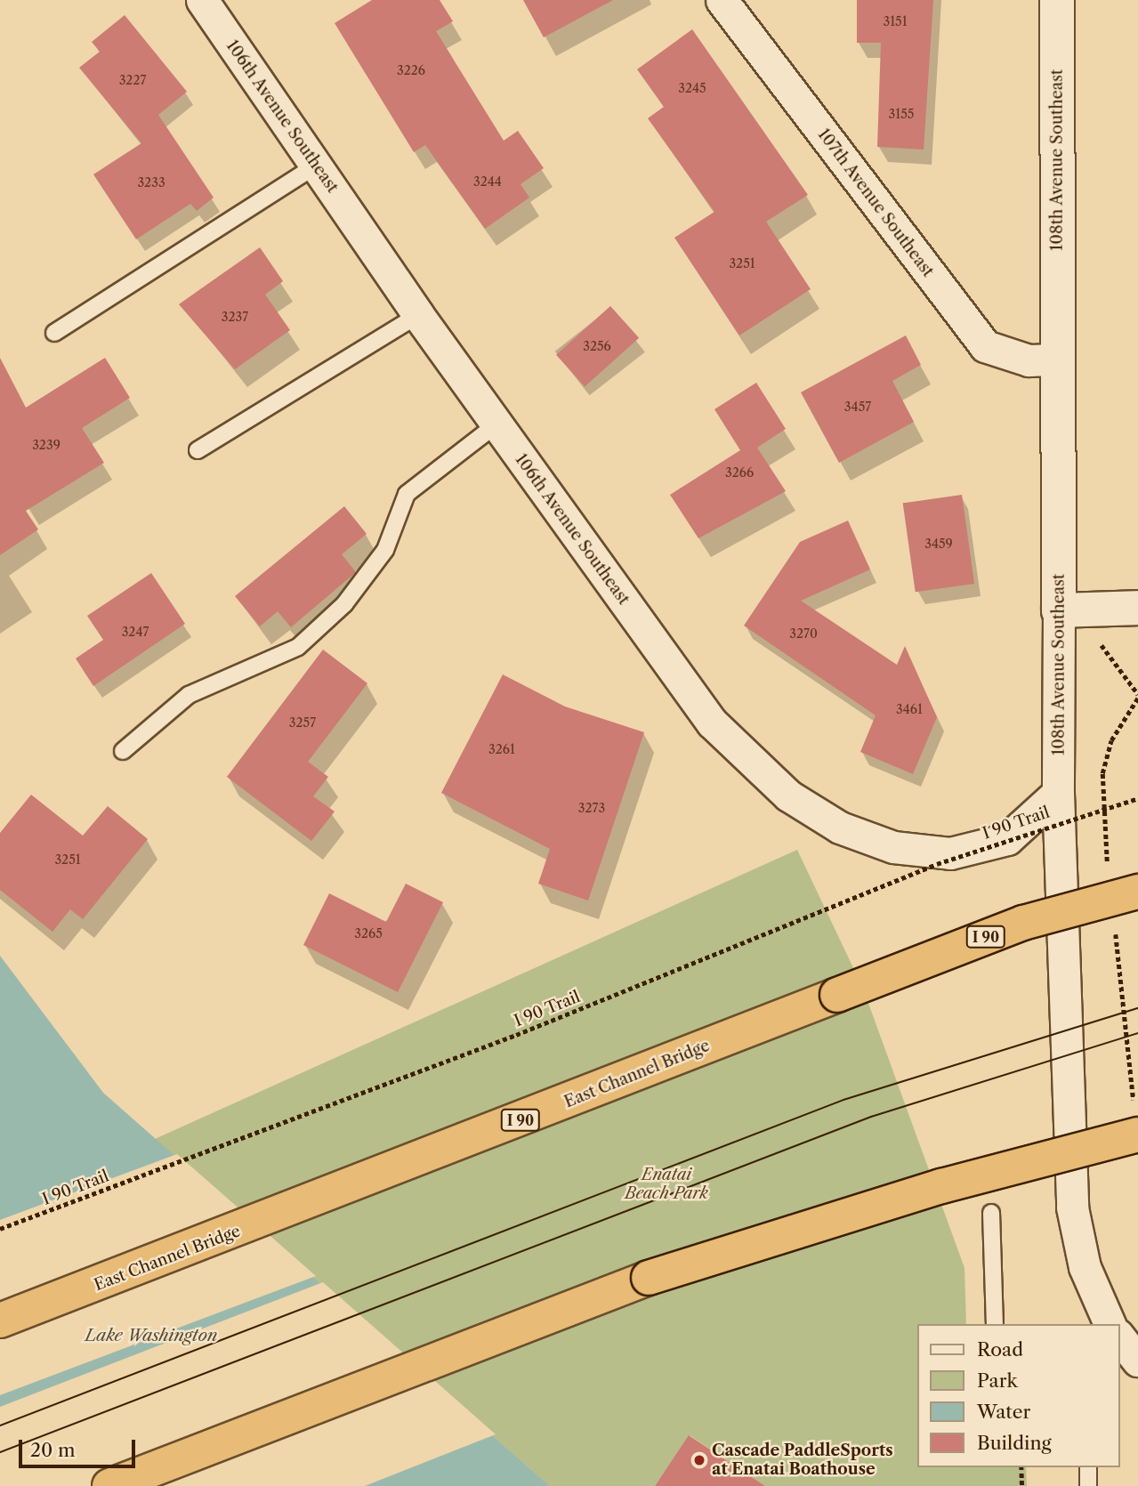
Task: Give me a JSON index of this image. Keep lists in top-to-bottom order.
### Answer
{
  "streets": {
    "highway": ["I 90", "East Channel Bridge"],
    "street": ["106th Avenue Southeast", "108th Avenue Southeast", "107th Avenue Southeast"],
    "path": ["I 90 Trail"]
  },
  "crossings": [
    ["106th Avenue Southeast", "108th Avenue Southeast"],
    ["108th Avenue Southeast", "107th Avenue Southeast"]
  ],
  "water": ["Lake Washington"],
  "parks": ["Enatai Beach Park"],
  "places": ["Cascade PaddleSports at Enatai Boathouse"],
  "house_numbers": [
    "3151",
    "3226",
    "3227",
    "3245",
    "3155",
    "3244",
    "3233",
    "3251",
    "3237",
    "3256",
    "3457",
    "3239",
    "3266",
    "3459",
    "3247",
    "3270",
    "3461",
    "3257",
    "3261",
    "3273",
    "3251",
    "3265"
  ],
  "legend": [
    "Road",
    "Park",
    "Water",
    "Building"
  ],
  "scale_bar": "20 m"
}
